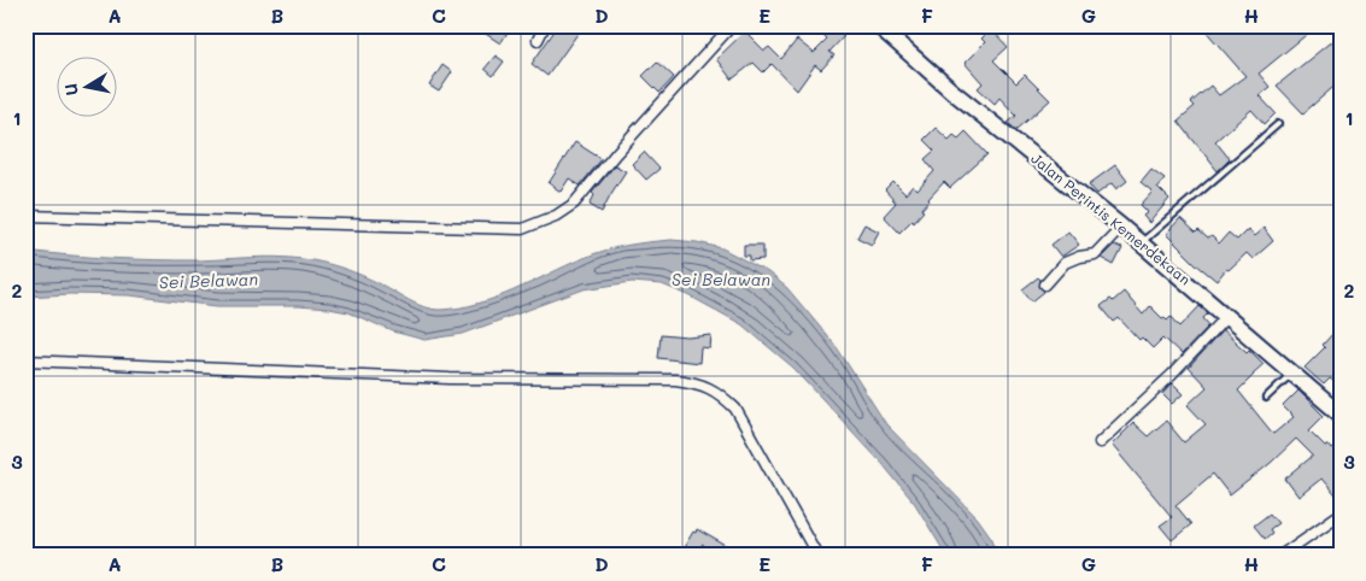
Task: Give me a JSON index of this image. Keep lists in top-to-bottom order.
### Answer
{
  "streets": {
    "main road": ["Jalan Perintis Kemerdekaan"]
  },
  "water": ["Sei Belawan"],
  "north": "left",
  "grid": {
    "columns": [
      "A",
      "B",
      "C",
      "D",
      "E",
      "F",
      "G",
      "H"
    ],
    "rows": ["1", "2", "3"]
  }
}
